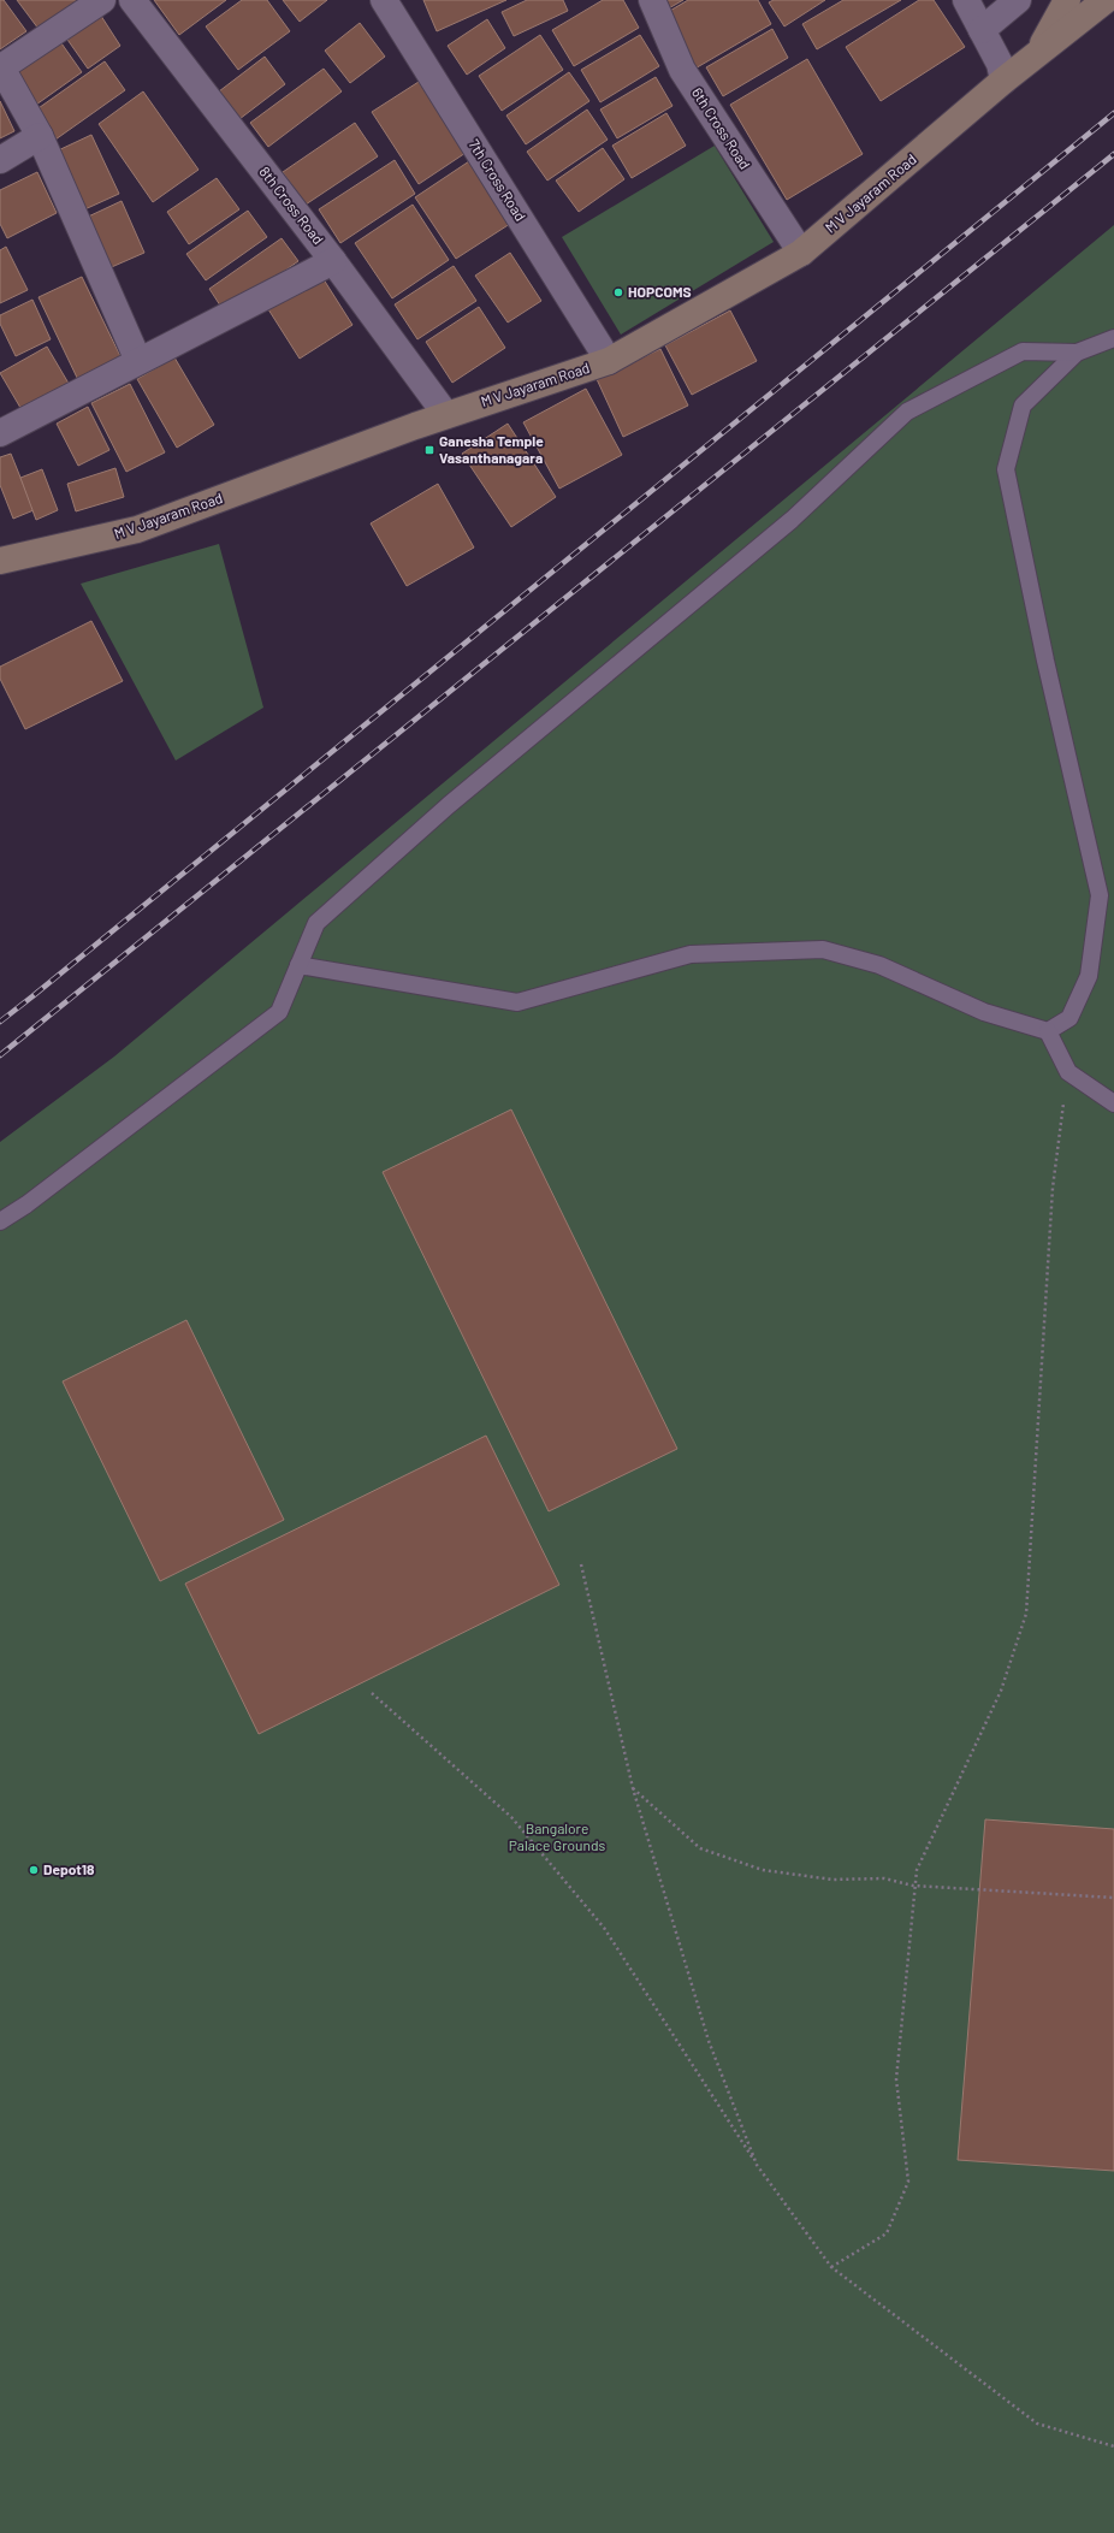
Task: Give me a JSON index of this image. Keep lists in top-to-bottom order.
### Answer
{
  "streets": {
    "street": [
      "6th Cross Road",
      "7th Cross Road",
      "M V Jayaram Road",
      "8th Cross Road"
    ]
  },
  "crossings": [
    ["6th Cross Road", "M V Jayaram Road"],
    ["7th Cross Road", "M V Jayaram Road"],
    ["M V Jayaram Road", "8th Cross Road"]
  ],
  "parks": ["Bangalore Palace Grounds"],
  "places": {
    "other": ["HOPCOMS", "Depot18"],
    "transit": ["Ganesha Temple Vasanthanagara"]
  }
}
